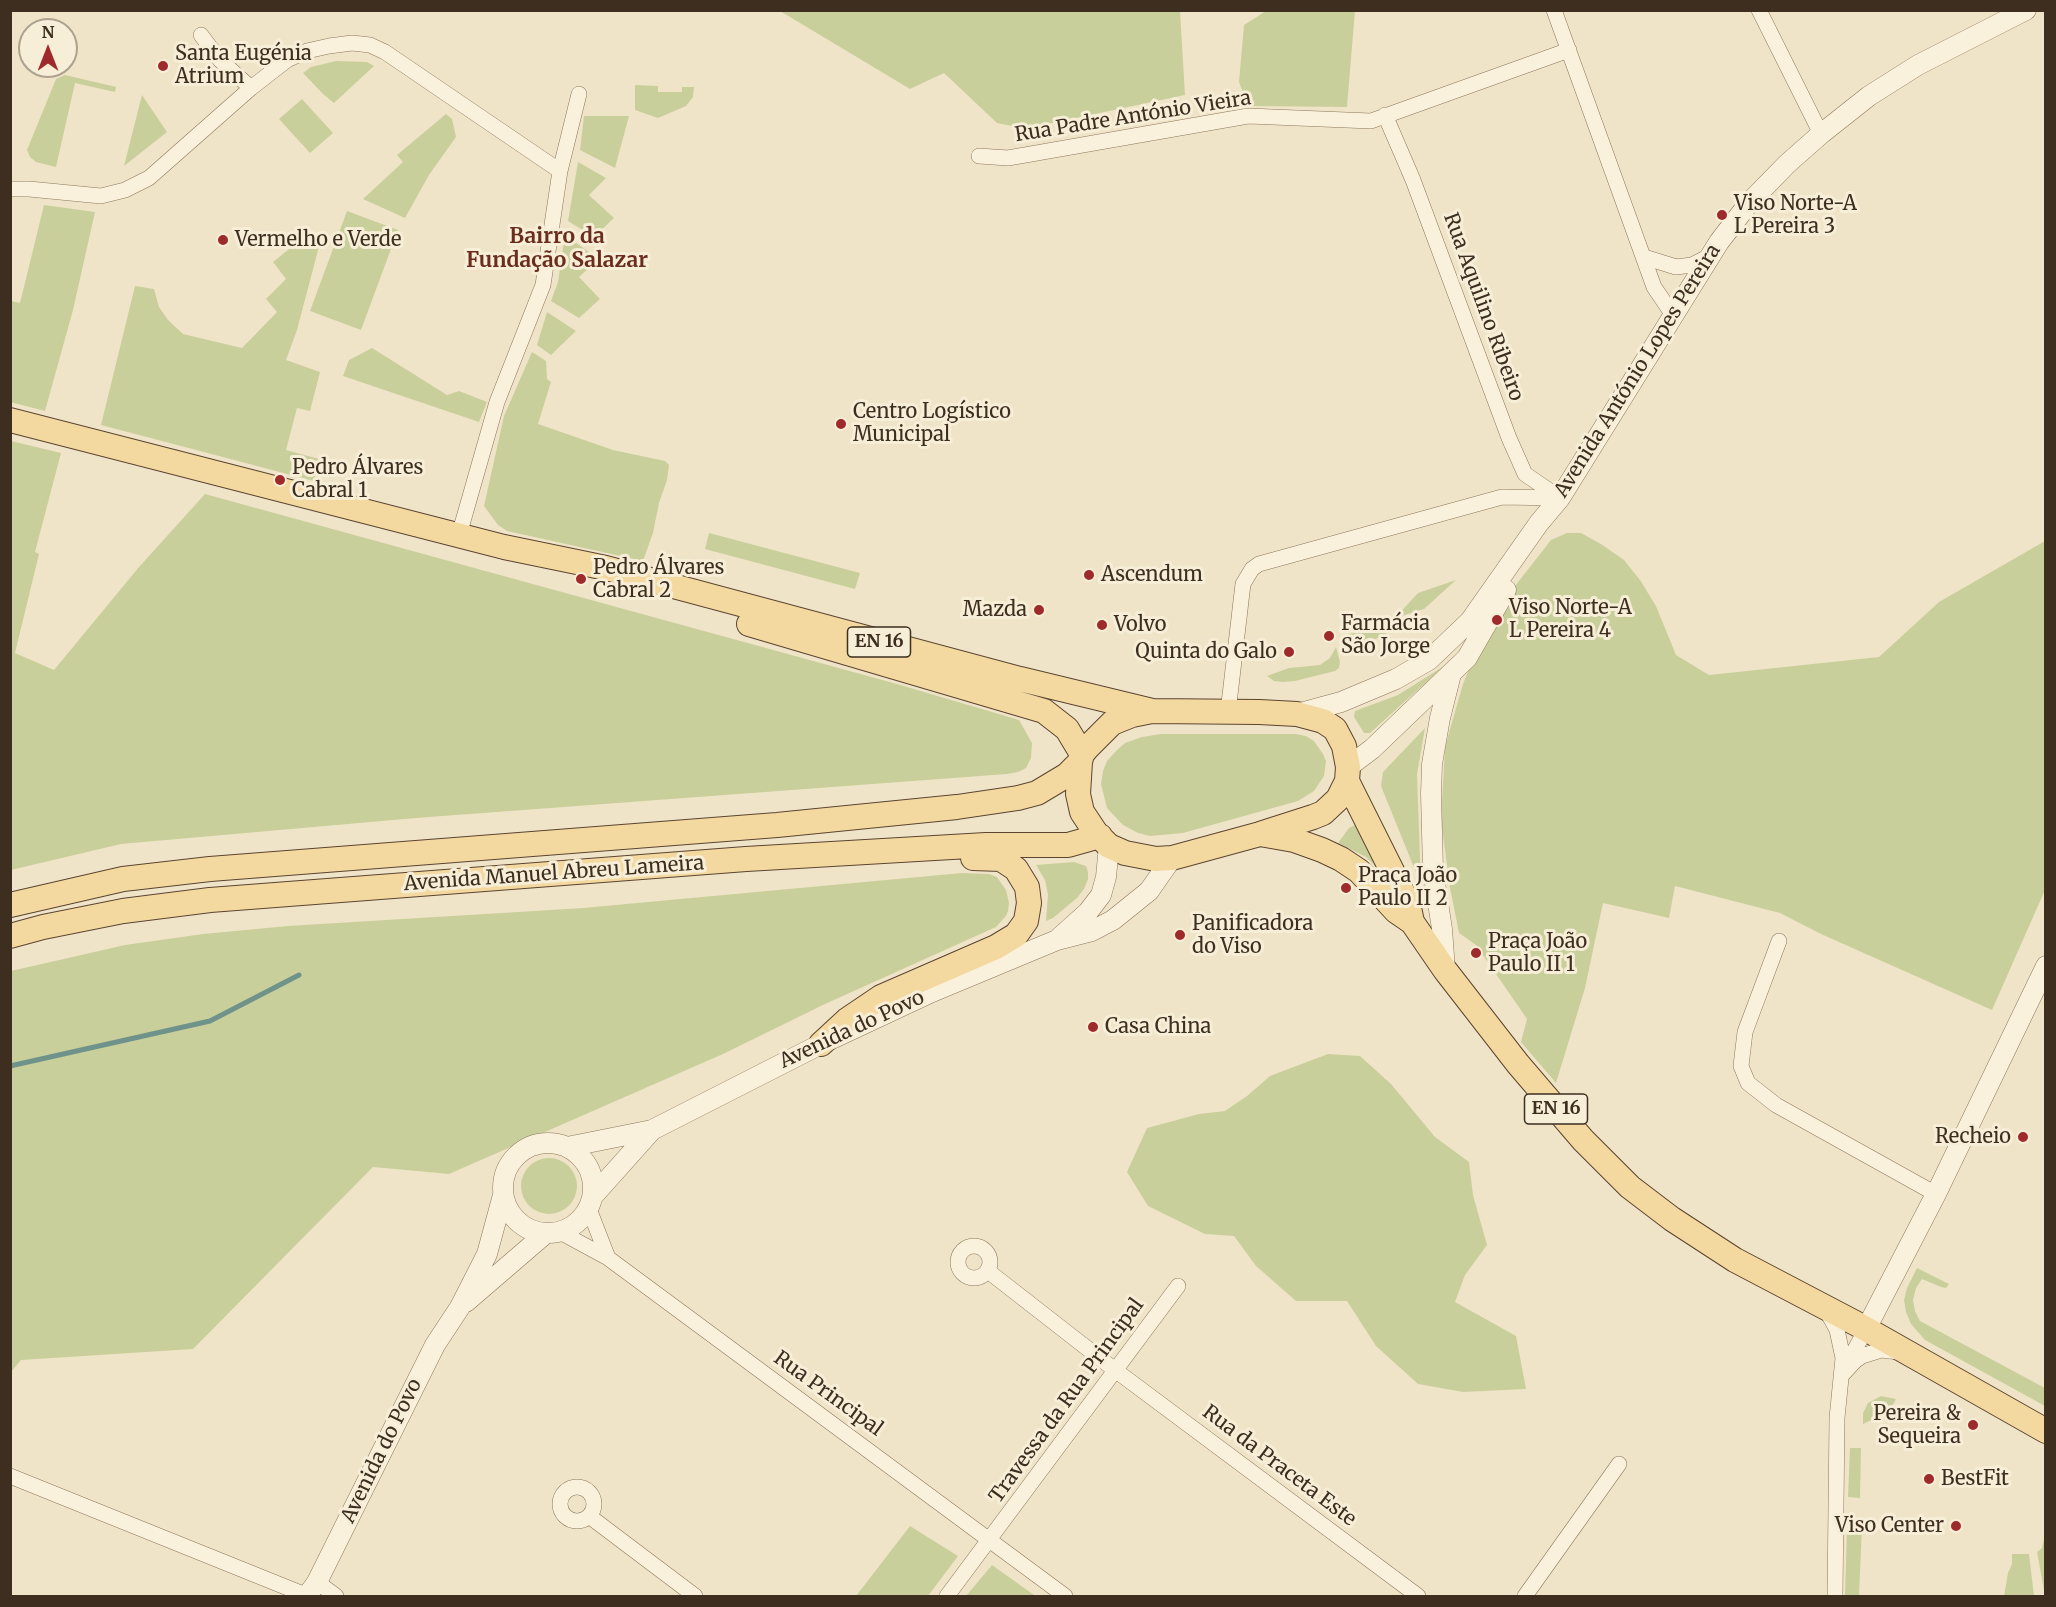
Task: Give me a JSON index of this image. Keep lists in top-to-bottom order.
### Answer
{
  "streets": {
    "main road": ["EN 16", "Avenida Manuel Abreu Lameira"],
    "street": [
      "Rua Padre António Vieira",
      "Rua Aquilino Ribeiro",
      "Avenida António Lopes Pereira",
      "Avenida do Povo",
      "Rua Principal",
      "Travessa da Rua Principal",
      "Rua da Praceta Este"
    ]
  },
  "crossings": [
    ["Rua Padre António Vieira", "Rua Aquilino Ribeiro"],
    ["Rua Aquilino Ribeiro", "Avenida António Lopes Pereira"],
    ["Avenida António Lopes Pereira", "EN 16"],
    ["EN 16", "Avenida Manuel Abreu Lameira"],
    ["EN 16", "Avenida do Povo"],
    ["Avenida Manuel Abreu Lameira", "Avenida do Povo"],
    ["Avenida do Povo", "Rua Principal"],
    ["Rua Principal", "Travessa da Rua Principal"],
    ["Travessa da Rua Principal", "Rua da Praceta Este"]
  ],
  "districts": ["Bairro da Fundação Salazar"],
  "places": [
    "Santa Eugénia Atrium",
    "Viso Norte-A L Pereira 3",
    "Vermelho e Verde",
    "Centro Logístico Municipal",
    "Pedro Álvares Cabral 1",
    "Ascendum",
    "Pedro Álvares Cabral 2",
    "Mazda",
    "Viso Norte-A L Pereira 4",
    "Volvo",
    "Farmácia São Jorge",
    "Quinta do Galo",
    "Praça João Paulo II 2",
    "Panificadora do Viso",
    "Praça João Paulo II 1",
    "Casa China",
    "Recheio",
    "Pereira & Sequeira",
    "BestFit",
    "Viso Center"
  ],
  "north": "top"
}
